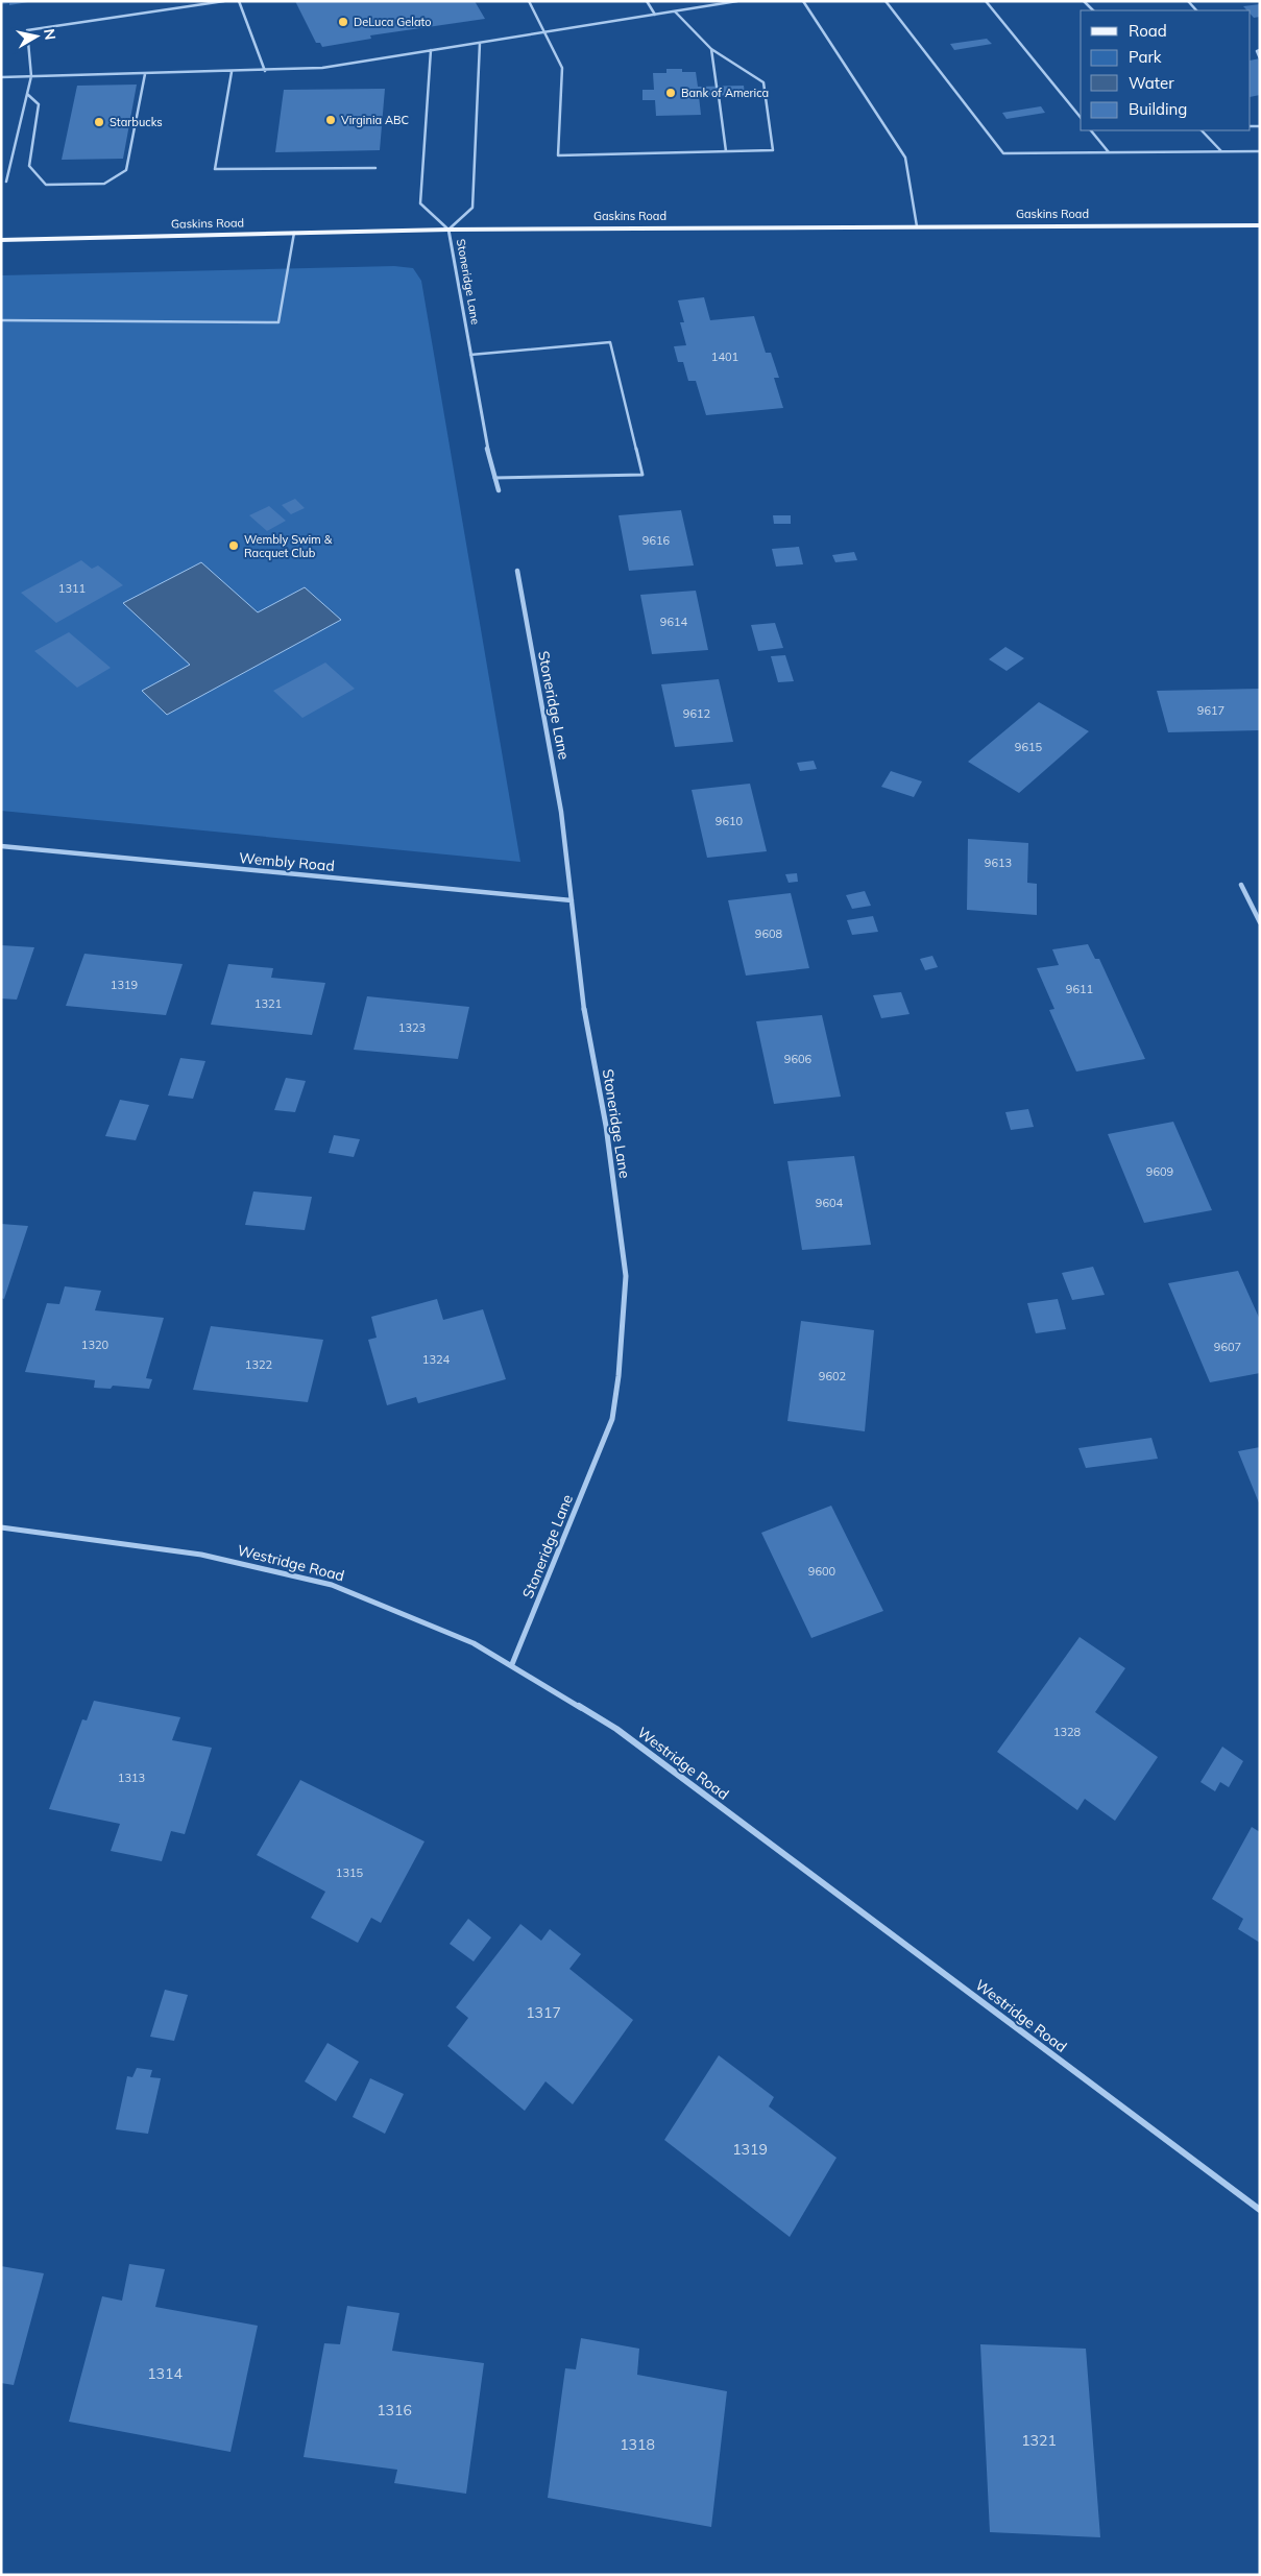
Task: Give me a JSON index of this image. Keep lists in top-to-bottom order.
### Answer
{
  "streets": {
    "main road": ["Gaskins Road"],
    "street": ["Stoneridge Lane", "Wembly Road", "Westridge Road"]
  },
  "crossings": [
    ["Gaskins Road", "Stoneridge Lane"],
    ["Stoneridge Lane", "Wembly Road"],
    ["Stoneridge Lane", "Westridge Road"]
  ],
  "places": [
    "DeLuca Gelato",
    "Bank of America",
    "Virginia ABC",
    "Starbucks",
    "Wembly Swim & Racquet Club"
  ],
  "house_numbers": [
    "1401",
    "9616",
    "1311",
    "9614",
    "9617",
    "9612",
    "9615",
    "9610",
    "9613",
    "9608",
    "1319",
    "9611",
    "1321",
    "1323",
    "9606",
    "9609",
    "9604",
    "1320",
    "9607",
    "1324",
    "1322",
    "9602",
    "9600",
    "1328",
    "1313",
    "1315",
    "1317",
    "1319",
    "1314",
    "1316",
    "1321",
    "1318"
  ],
  "legend": [
    "Road",
    "Park",
    "Water",
    "Building"
  ],
  "north": "right"
}
